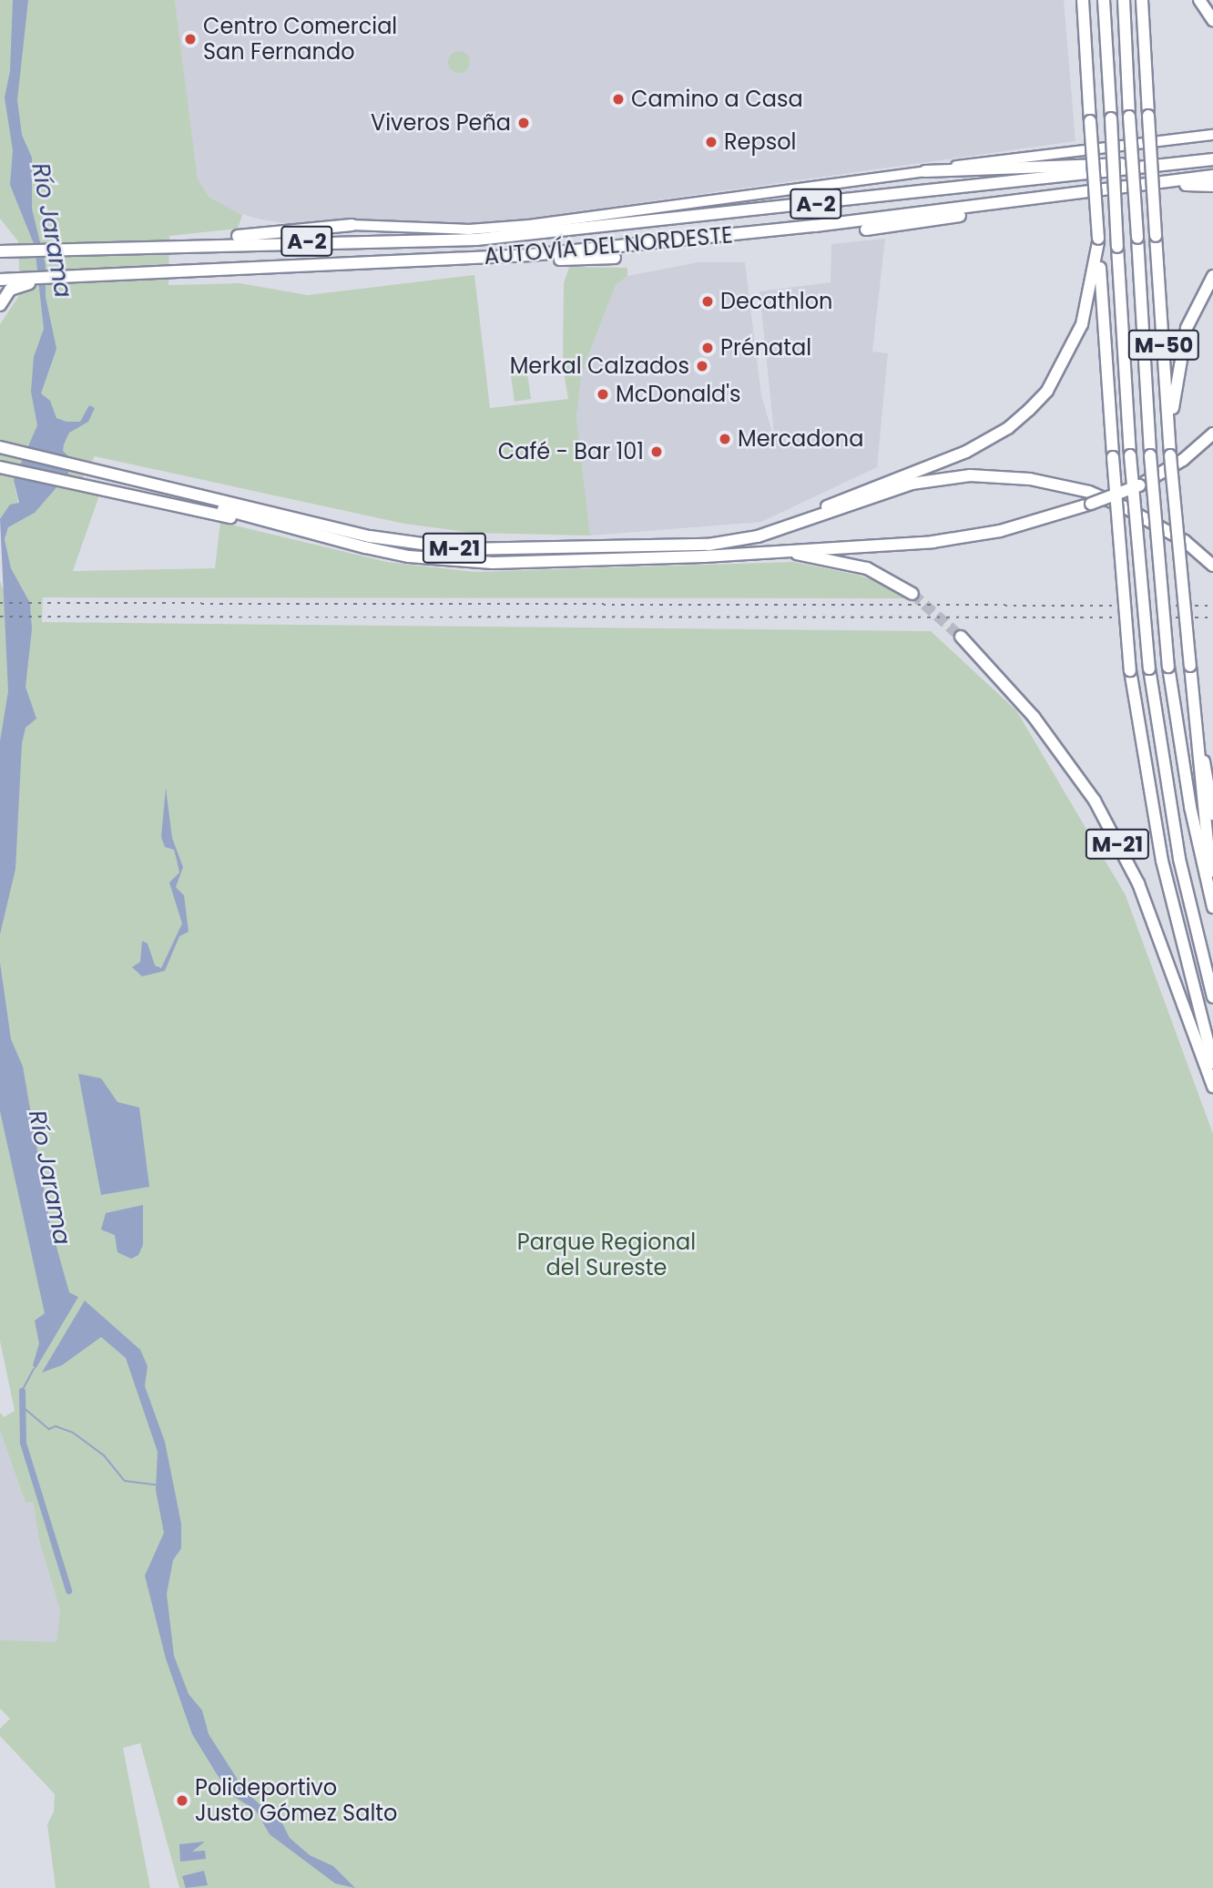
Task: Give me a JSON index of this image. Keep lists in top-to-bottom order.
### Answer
{
  "streets": {
    "highway": [
      "A-2",
      "AUTOVÍA DEL NORDESTE",
      "M-50",
      "M-21"
    ]
  },
  "water": ["Río Jarama"],
  "parks": ["Parque Regional del Sureste"],
  "places": [
    "Centro Comercial San Fernando",
    "Camino a Casa",
    "Viveros Peña",
    "Repsol",
    "Decathlon",
    "Prénatal",
    "Merkal Calzados",
    "McDonald's",
    "Mercadona",
    "Café - Bar 101",
    "Polideportivo Justo Gómez Salto"
  ]
}
